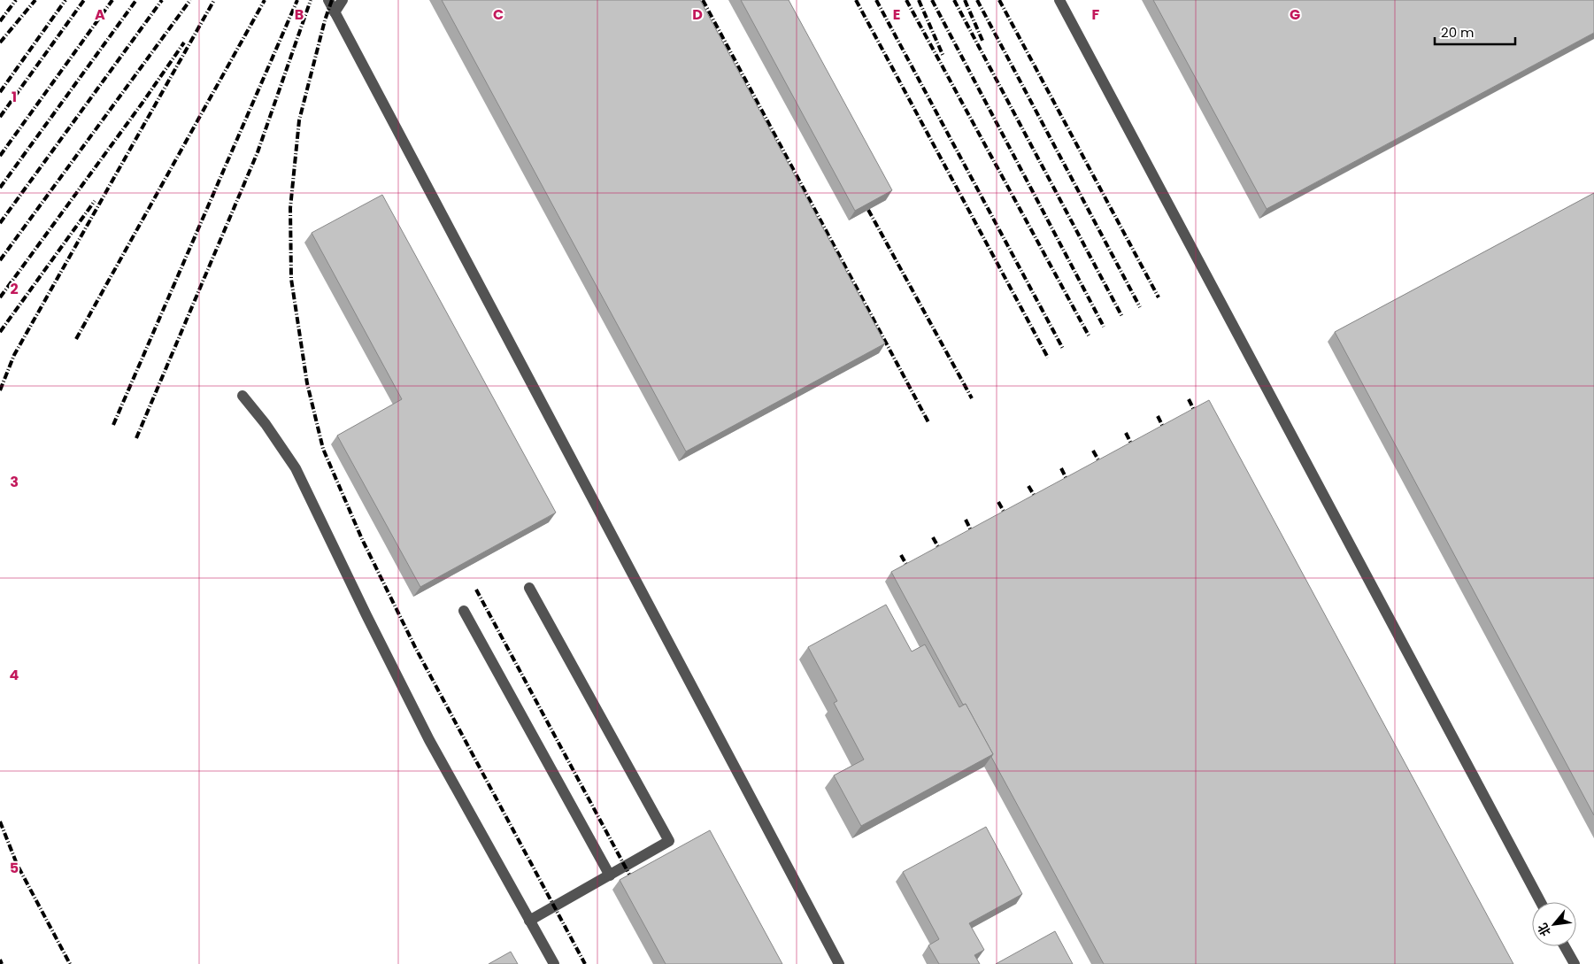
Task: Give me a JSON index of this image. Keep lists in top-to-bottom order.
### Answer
{
  "scale_bar": "20 m",
  "north": "bottom left",
  "grid": {
    "columns": [
      "A",
      "B",
      "C",
      "D",
      "E",
      "F",
      "G"
    ],
    "rows": [
      "1",
      "2",
      "3",
      "4",
      "5"
    ]
  }
}
